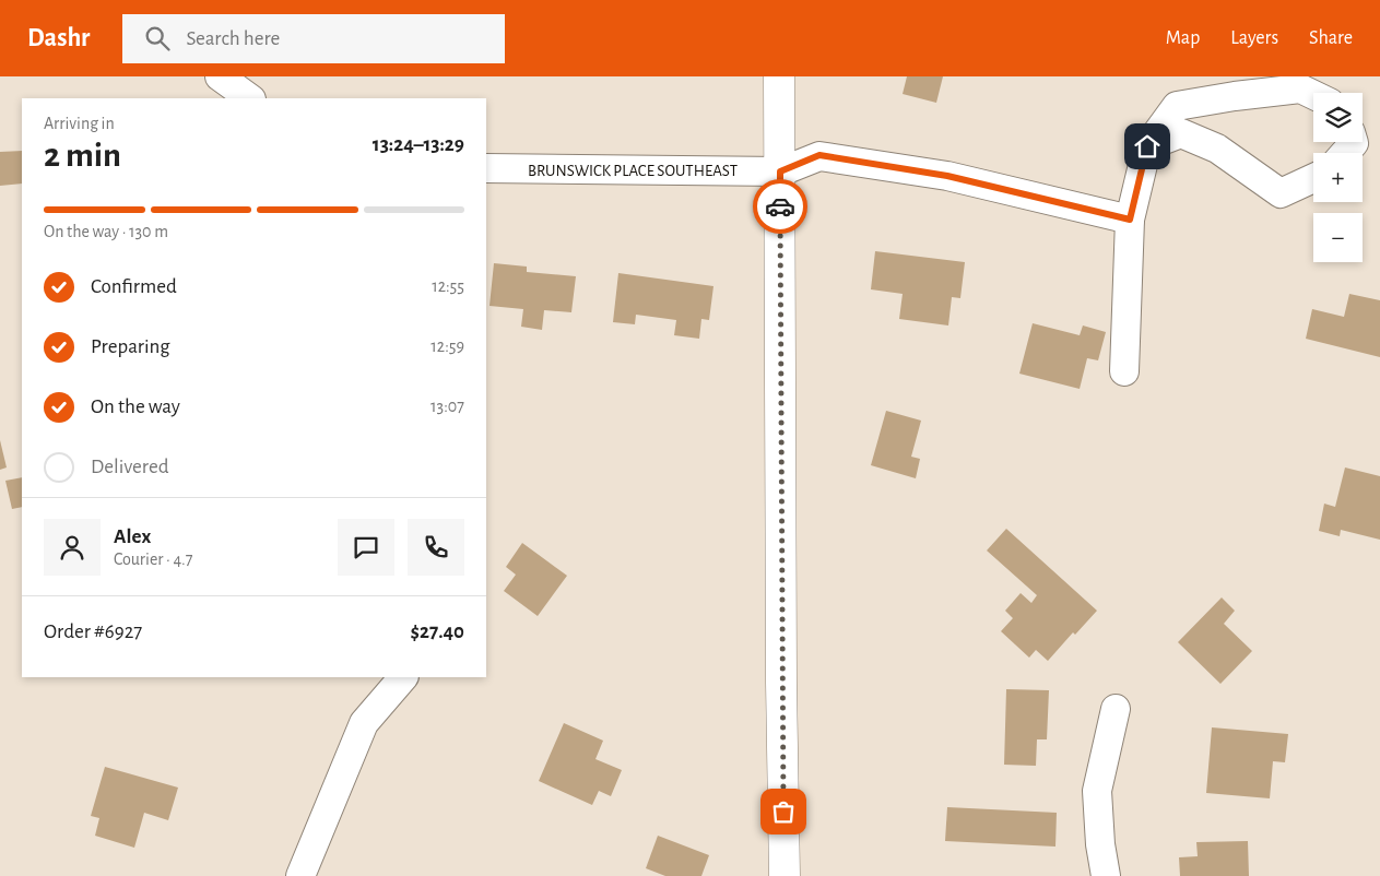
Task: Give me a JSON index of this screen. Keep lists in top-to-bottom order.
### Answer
{
  "streets": {
    "street": ["BRUNSWICK PLACE SOUTHEAST"]
  },
  "page": {
    "header": "Dashr",
    "search": "Search here",
    "nav": ["Map", "Layers", "Share"],
    "map_buttons": ["+", "−"],
    "heading": ["2 min", "Arriving in", "13:24–13:29"],
    "panel": [
      "Alex",
      "Courier · 4.7",
      "Order #6927",
      "$27.40"
    ],
    "bar": "On the way · 130 m",
    "list": [
      ["Confirmed", "12:55"],
      ["Preparing", "12:59"],
      ["On the way", "13:07"],
      "Delivered"
    ]
  }
}
